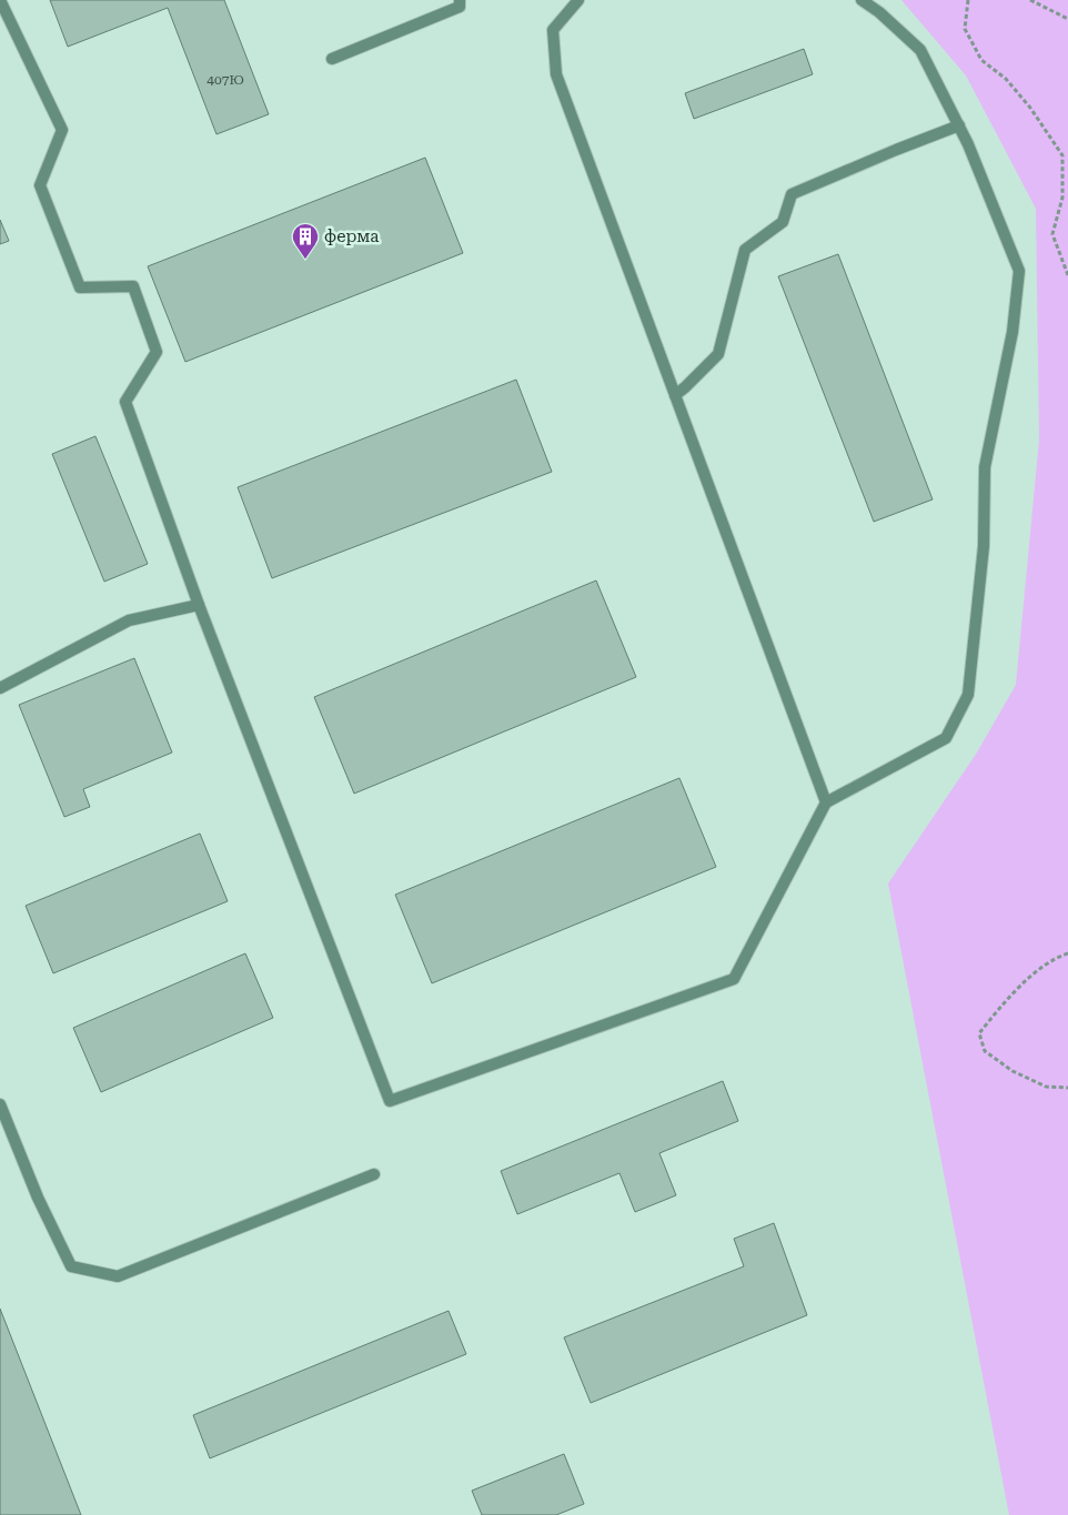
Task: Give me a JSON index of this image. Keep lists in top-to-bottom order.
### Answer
{
  "places": {
    "building": ["ферма"]
  },
  "house_numbers": ["407Ю"]
}
